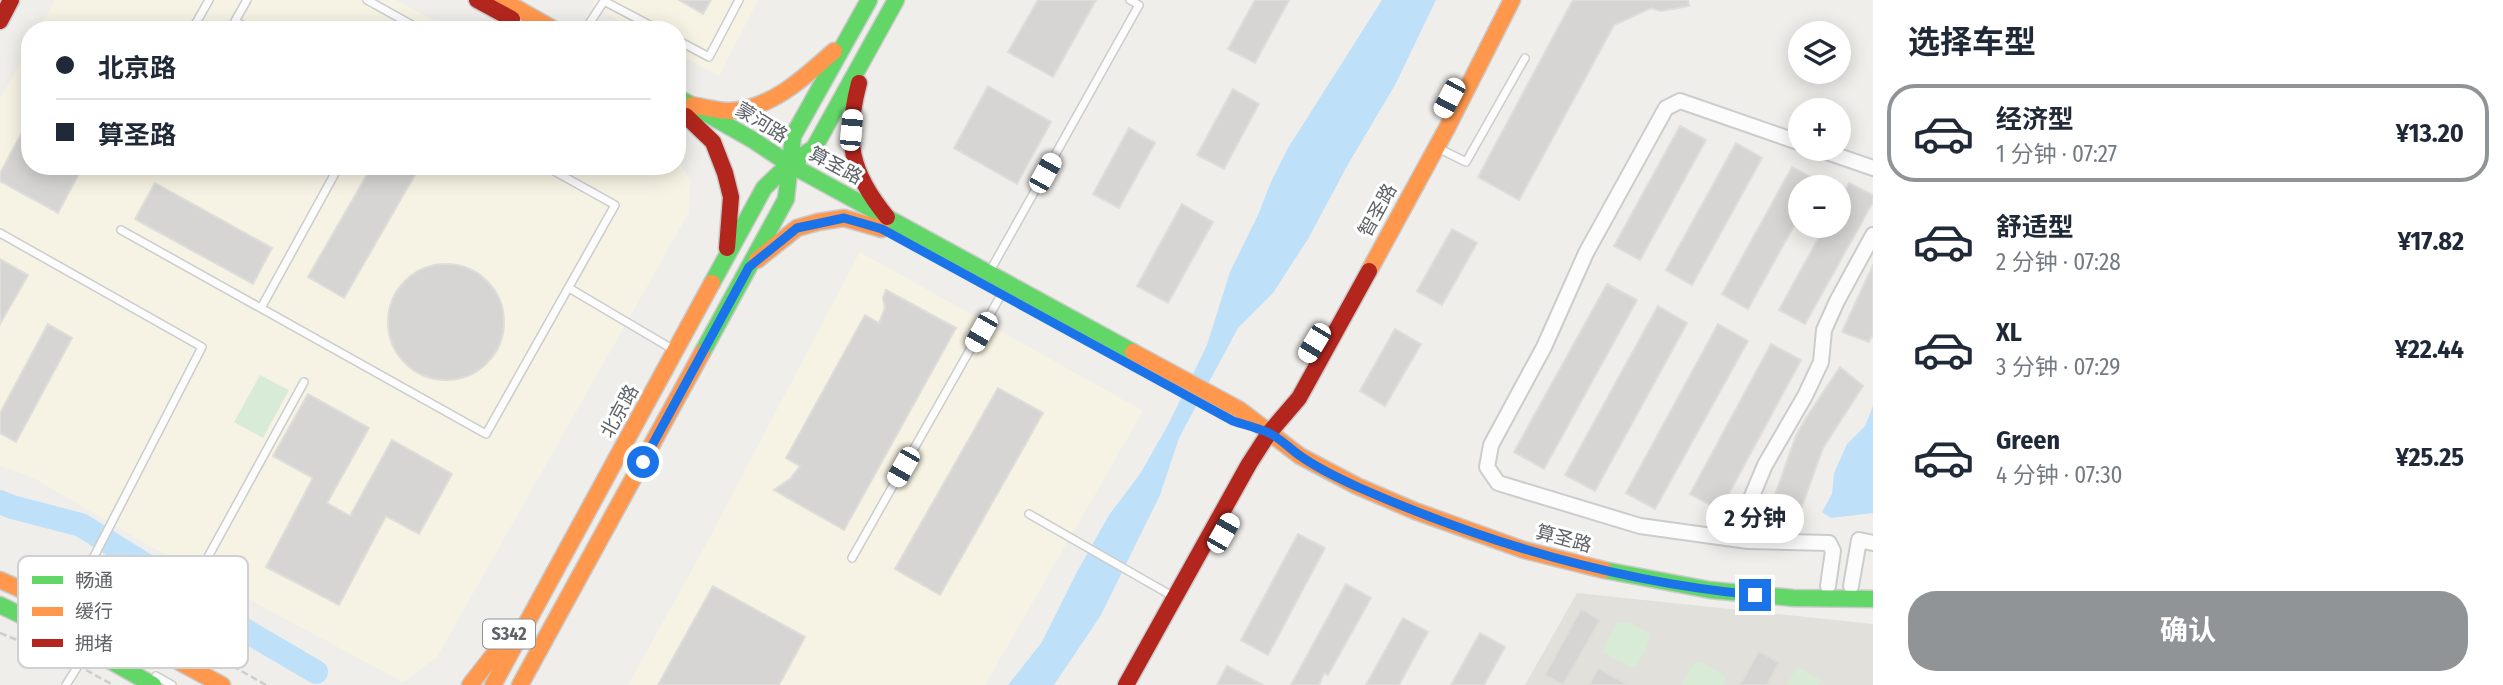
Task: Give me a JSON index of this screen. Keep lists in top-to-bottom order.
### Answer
{
  "streets": {
    "main road": [
      "蒙河路",
      "算圣路",
      "智圣路",
      "北京路",
      "S342"
    ]
  },
  "crossings": [
    ["蒙河路", "算圣路"],
    ["蒙河路", "北京路"],
    ["算圣路", "智圣路"],
    ["算圣路", "北京路"],
    ["北京路", "S342"]
  ],
  "legend": ["畅通", "缓行", "拥堵"],
  "page": {
    "heading": "选择车型",
    "map_buttons": ["+", "−"],
    "banner": ["北京路", "算圣路"],
    "list": [
      {
        "name": "经济型",
        "note": "1 分钟 · 07:27",
        "value": "¥13.20"
      },
      {
        "name": "舒适型",
        "note": "2 分钟 · 07:28",
        "value": "¥17.82"
      },
      {
        "name": "XL",
        "note": "3 分钟 · 07:29",
        "value": "¥22.44"
      },
      {
        "name": "Green",
        "note": "4 分钟 · 07:30",
        "value": "¥25.25"
      }
    ],
    "bubble": "2 分钟",
    "buttons": "确认"
  }
}
